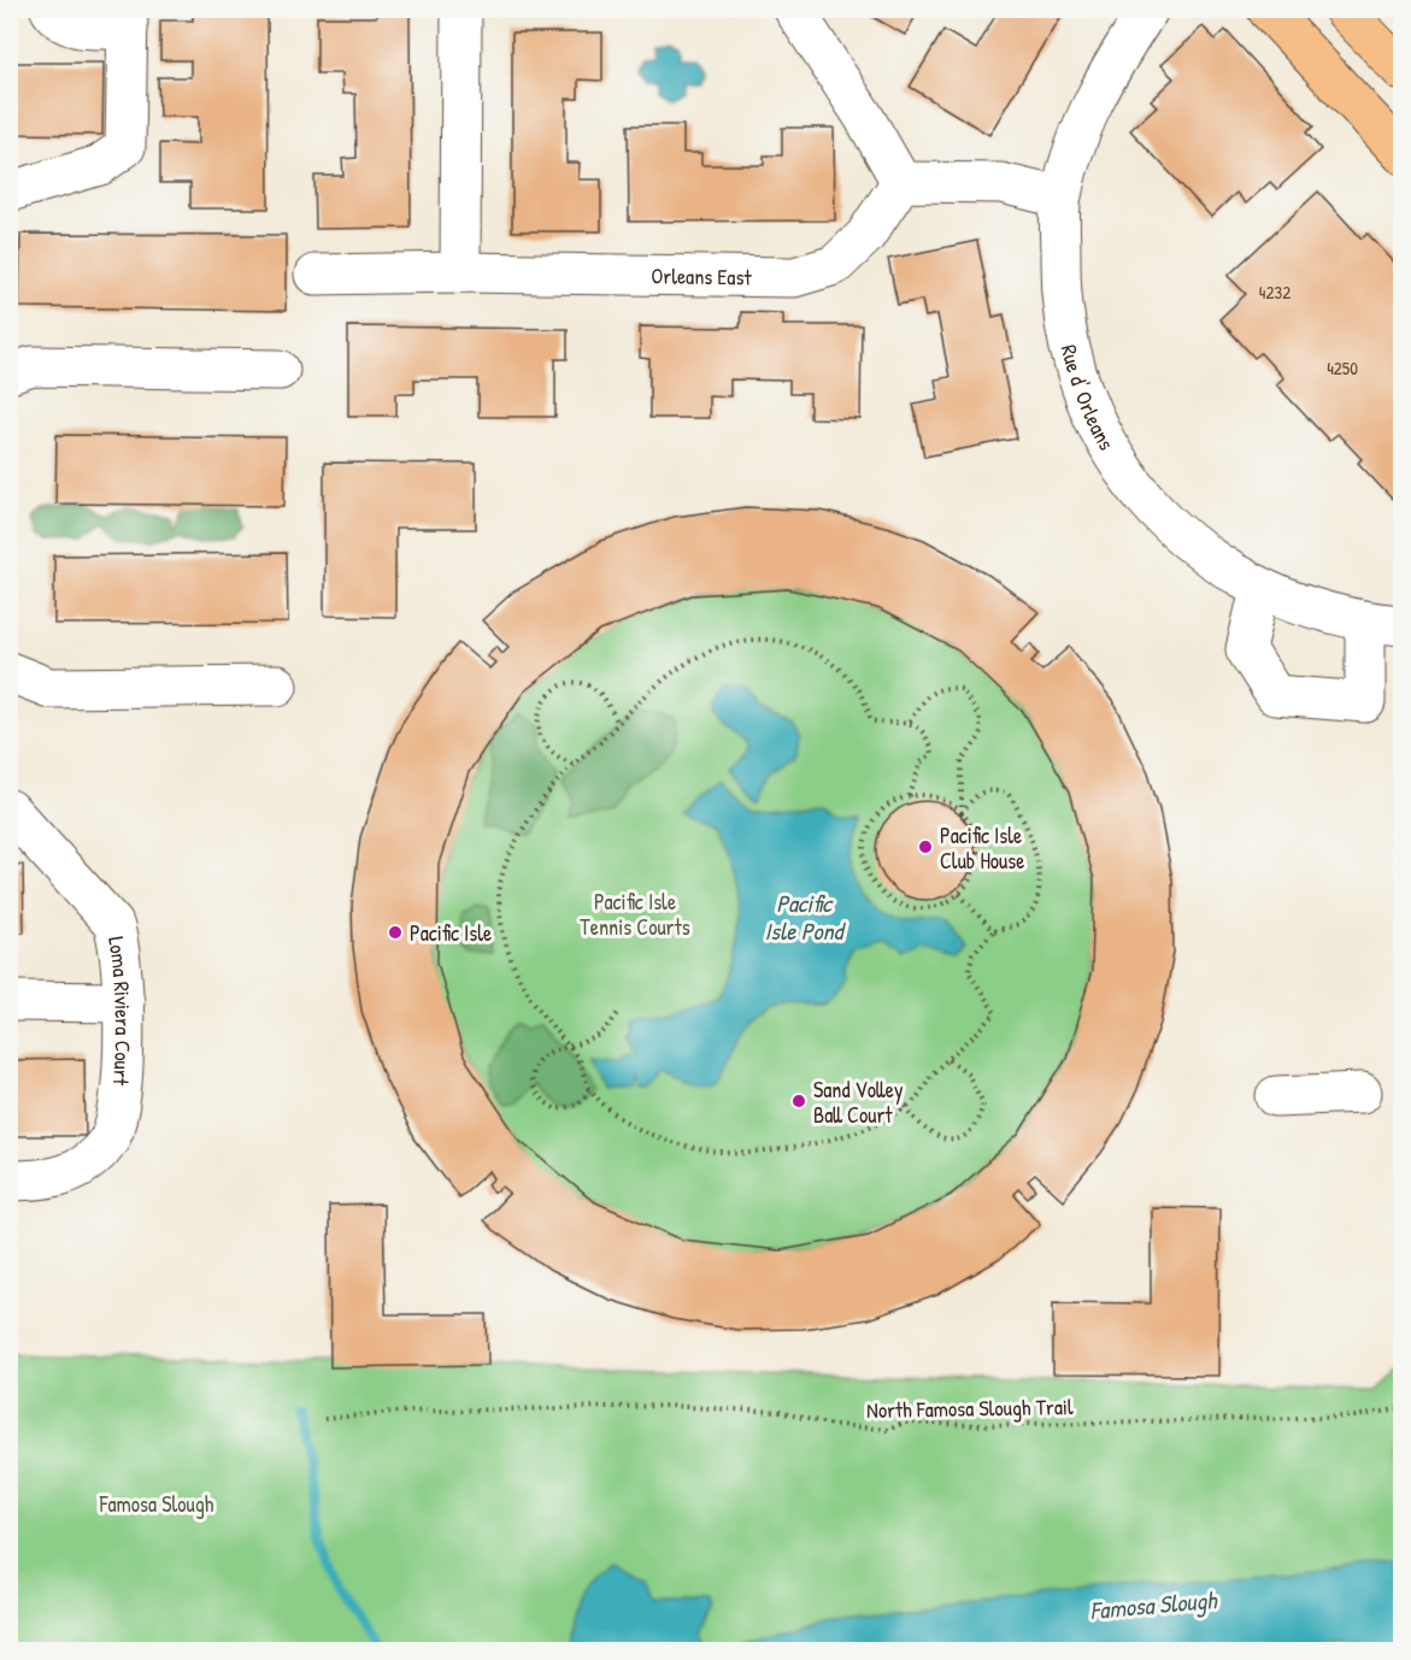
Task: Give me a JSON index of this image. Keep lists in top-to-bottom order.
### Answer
{
  "streets": {
    "street": ["Orleans East", "Rue d' Orleans", "Loma Riviera Court"],
    "path": ["North Famosa Slough Trail"]
  },
  "water": ["Pacific Isle Pond", "Famosa Slough"],
  "parks": ["Pacific Isle Tennis Courts", "Famosa Slough"],
  "places": ["Pacific Isle Club House", "Pacific Isle", "Sand Volley Ball Court"],
  "house_numbers": ["4232", "4250"]
}
